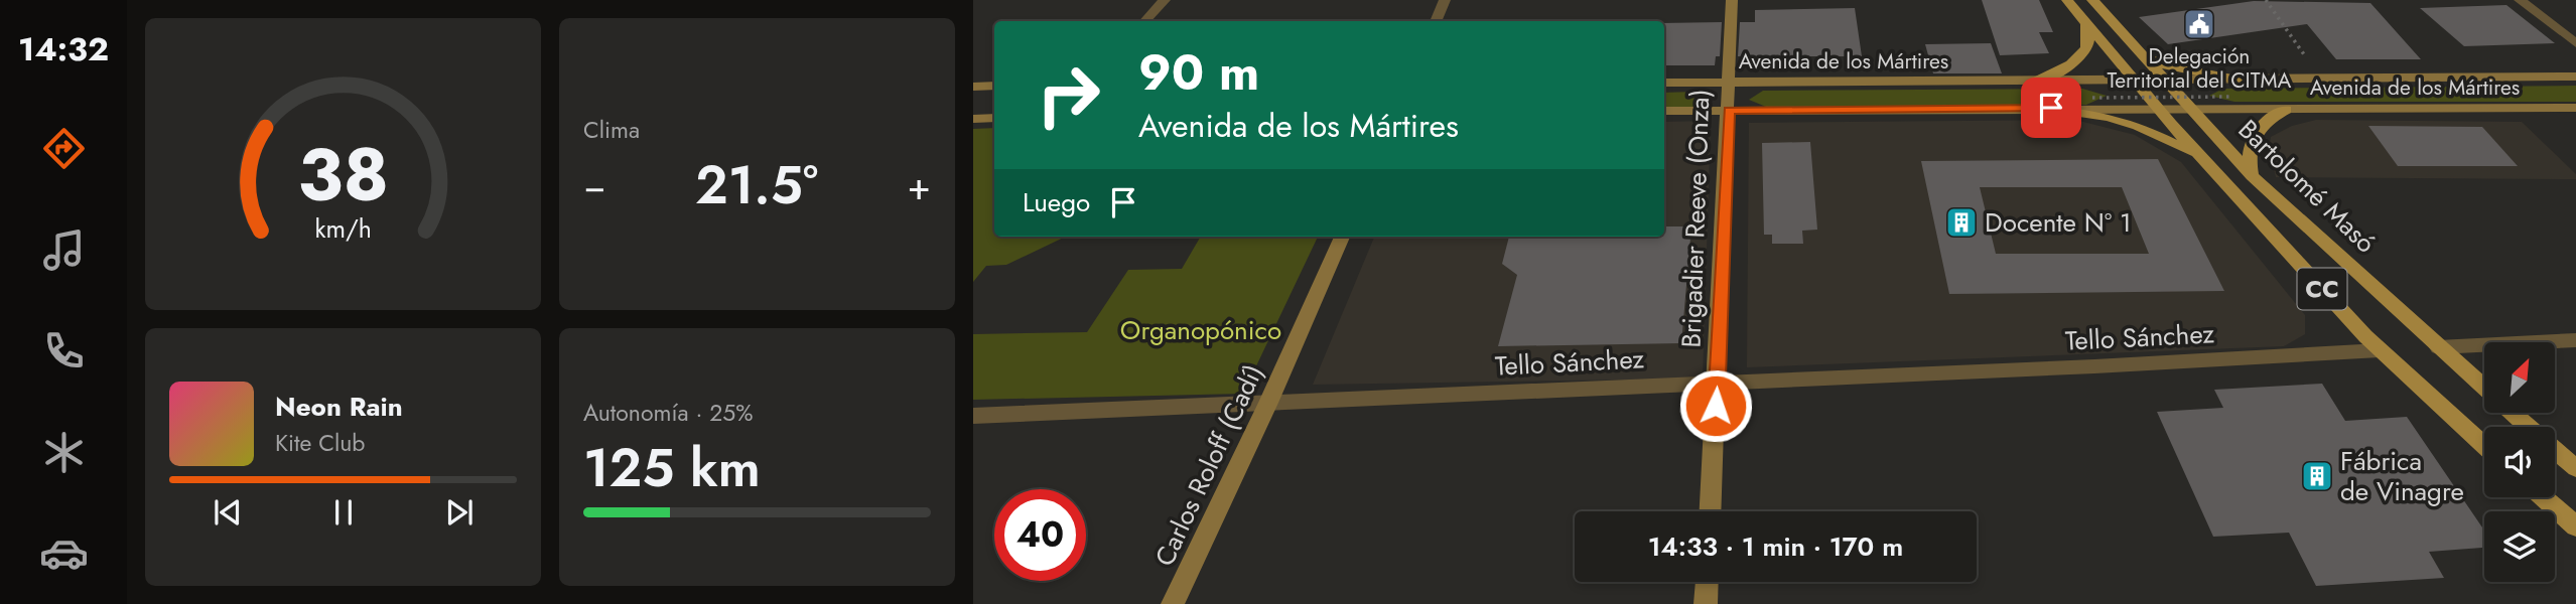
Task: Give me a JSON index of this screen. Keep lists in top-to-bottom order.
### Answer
{
  "streets": {
    "main road": [
      "Avenida de los Mártires",
      "Bartolomé Masó",
      "Brigadier Reeve (Onza)",
      "CC",
      "Carlos Roloff (Cadí)"
    ],
    "street": ["Tello Sánchez"]
  },
  "crossings": [
    ["Avenida de los Mártires", "Bartolomé Masó"],
    ["Avenida de los Mártires", "Brigadier Reeve (Onza)"],
    ["Avenida de los Mártires", "CC"],
    ["Bartolomé Masó", "CC"],
    ["Bartolomé Masó", "Tello Sánchez"],
    ["Brigadier Reeve (Onza)", "Tello Sánchez"],
    ["Tello Sánchez", "Carlos Roloff (Cadí)"]
  ],
  "parks": ["Organopónico"],
  "places": {
    "public building": ["Delegación Territorial del CITMA"],
    "building": ["Docente Nº 1", "Fábrica de Vinagre"]
  },
  "north": "top right",
  "page": {
    "tabs": "14:32",
    "tile": [
      "Clima",
      ["Autonomía · 25%", "125 km"]
    ],
    "turn": ["90 m", "Avenida de los Mártires"],
    "heat": ["−", "21.5°", "+"],
    "then": "Luego",
    "song": ["Neon Rain", "Kite Club"],
    "limit": "40",
    "trip": "14:33 · 1 min · 170 m",
    "gauge": ["38", "km/h"]
  }
}
